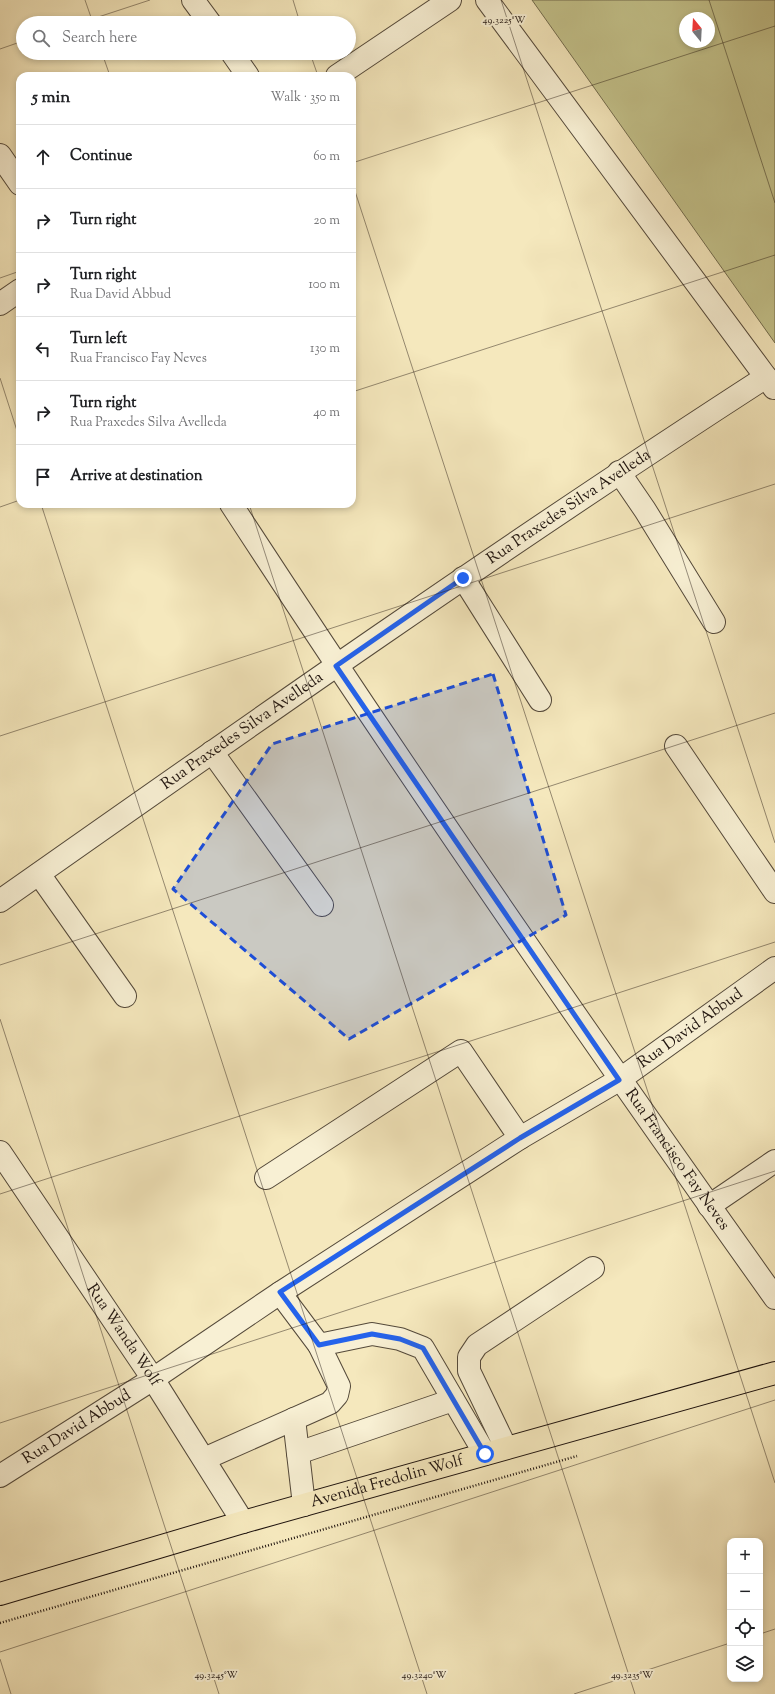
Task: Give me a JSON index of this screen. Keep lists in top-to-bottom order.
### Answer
{
  "streets": {
    "main road": ["Avenida Fredolin Wolf"],
    "street": [
      "Rua Praxedes Silva Avelleda",
      "Rua David Abbud",
      "Rua Francisco Fay Neves",
      "Rua Wanda Wolf"
    ]
  },
  "crossings": [
    ["Rua Praxedes Silva Avelleda", "Rua Francisco Fay Neves"],
    ["Rua David Abbud", "Rua Francisco Fay Neves"],
    ["Rua David Abbud", "Rua Wanda Wolf"],
    ["Rua Wanda Wolf", "Avenida Fredolin Wolf"]
  ],
  "north": "top",
  "page": {
    "search": "Search here",
    "heading": ["5 min", "Walk · 350 m"],
    "list": [
      ["Continue", "60 m"],
      ["Turn right", "20 m"],
      ["Turn right", "Rua David Abbud", "100 m"],
      ["Turn left", "Rua Francisco Fay Neves", "130 m"],
      ["Turn right", "Rua Praxedes Silva Avelleda", "40 m"],
      "Arrive at destination"
    ],
    "map_buttons": ["+", "−"]
  },
  "coordinates": [
    "49.3225°W",
    "49.3245°W",
    "49.3240°W",
    "49.3235°W"
  ]
}
